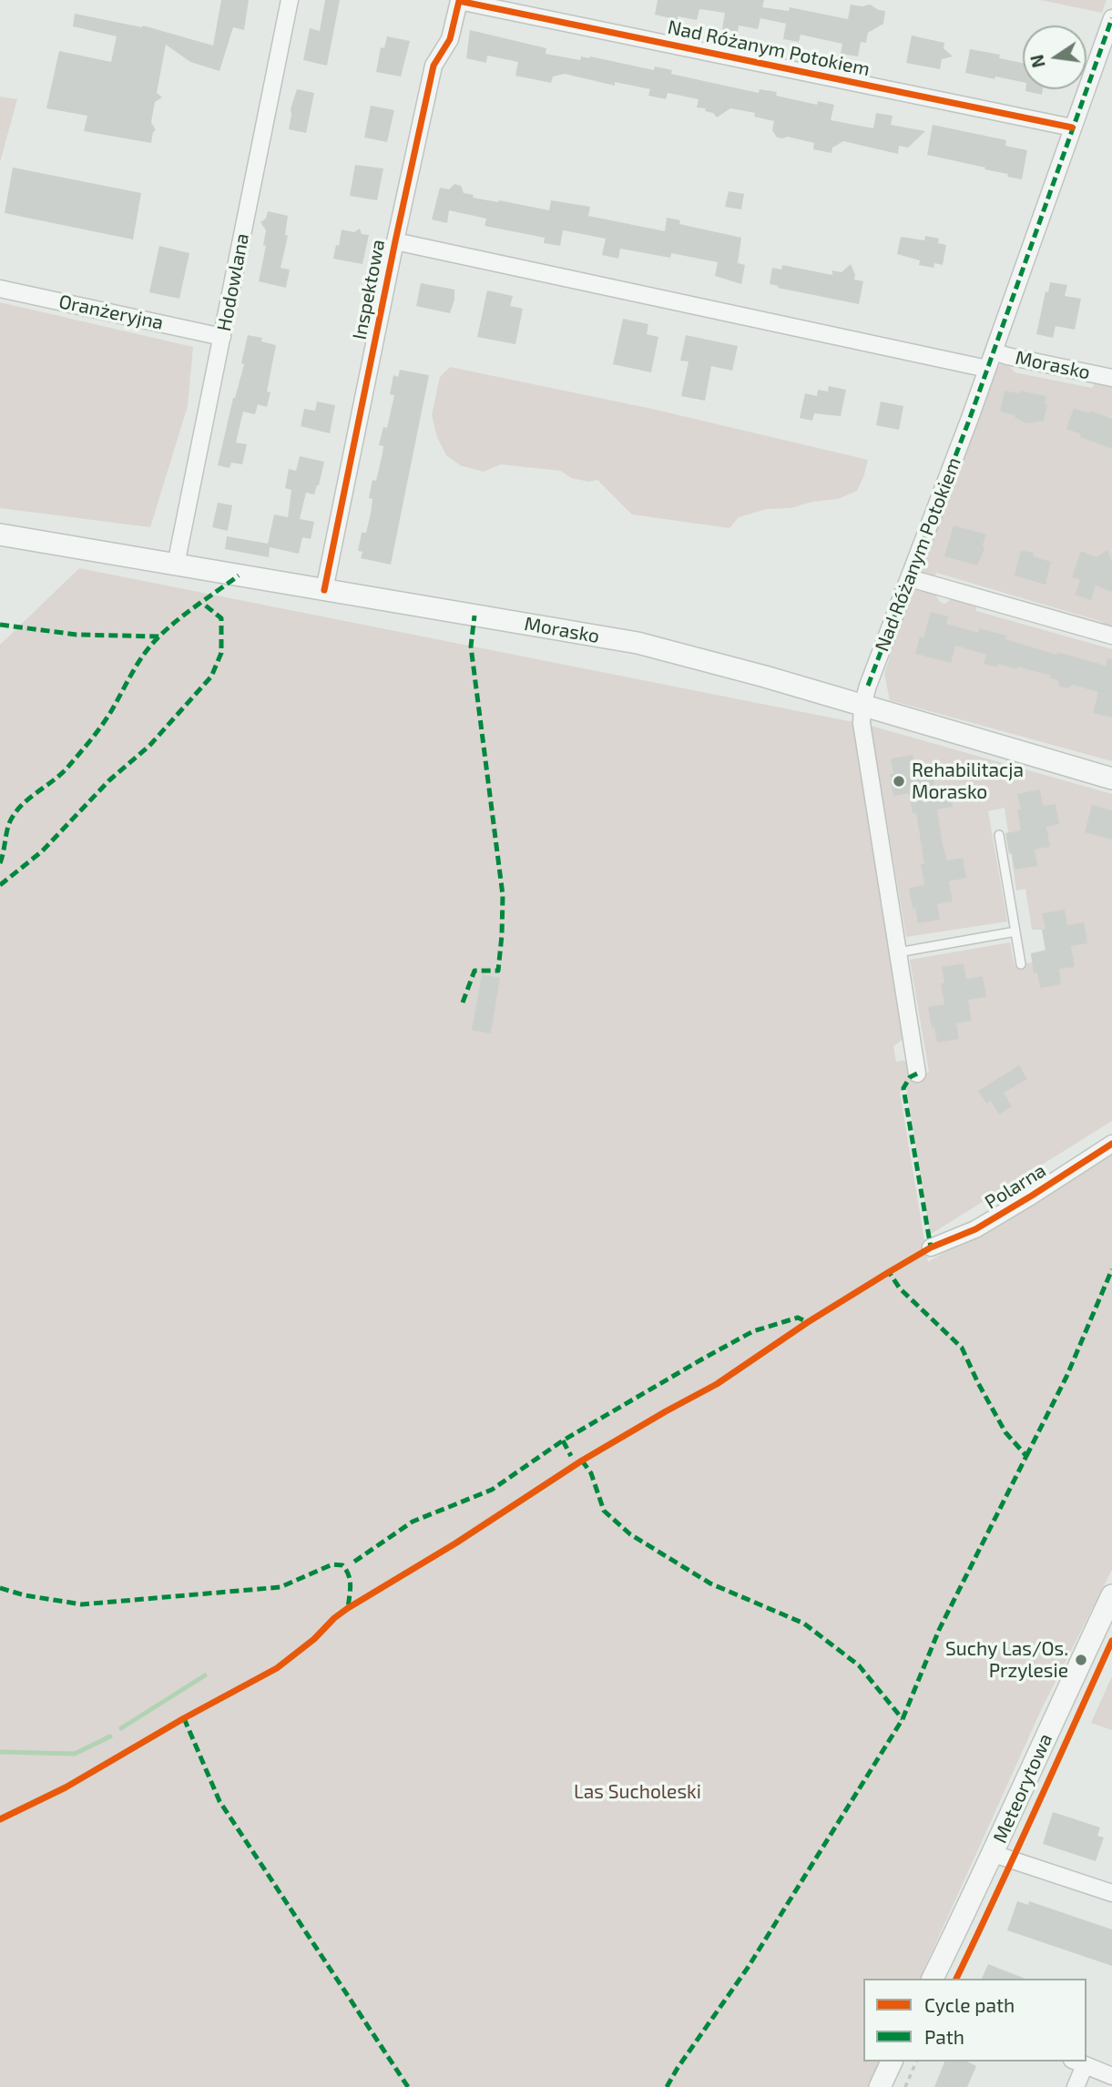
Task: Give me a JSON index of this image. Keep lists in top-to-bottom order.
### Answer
{
  "streets": {
    "street": [
      "Nad Różanym Potokiem",
      "Hodowlana",
      "Inspektowa",
      "Oranżeryjna",
      "Morasko",
      "Polarna",
      "Meteorytowa"
    ]
  },
  "crossings": [
    ["Nad Różanym Potokiem", "Inspektowa"],
    ["Nad Różanym Potokiem", "Morasko"],
    ["Hodowlana", "Oranżeryjna"],
    ["Hodowlana", "Morasko"],
    ["Inspektowa", "Morasko"]
  ],
  "parks": ["Las Sucholeski"],
  "places": ["Rehabilitacja Morasko", "Suchy Las/Os. Przylesie"],
  "legend": ["Cycle path", "Path"],
  "north": "left"
}
